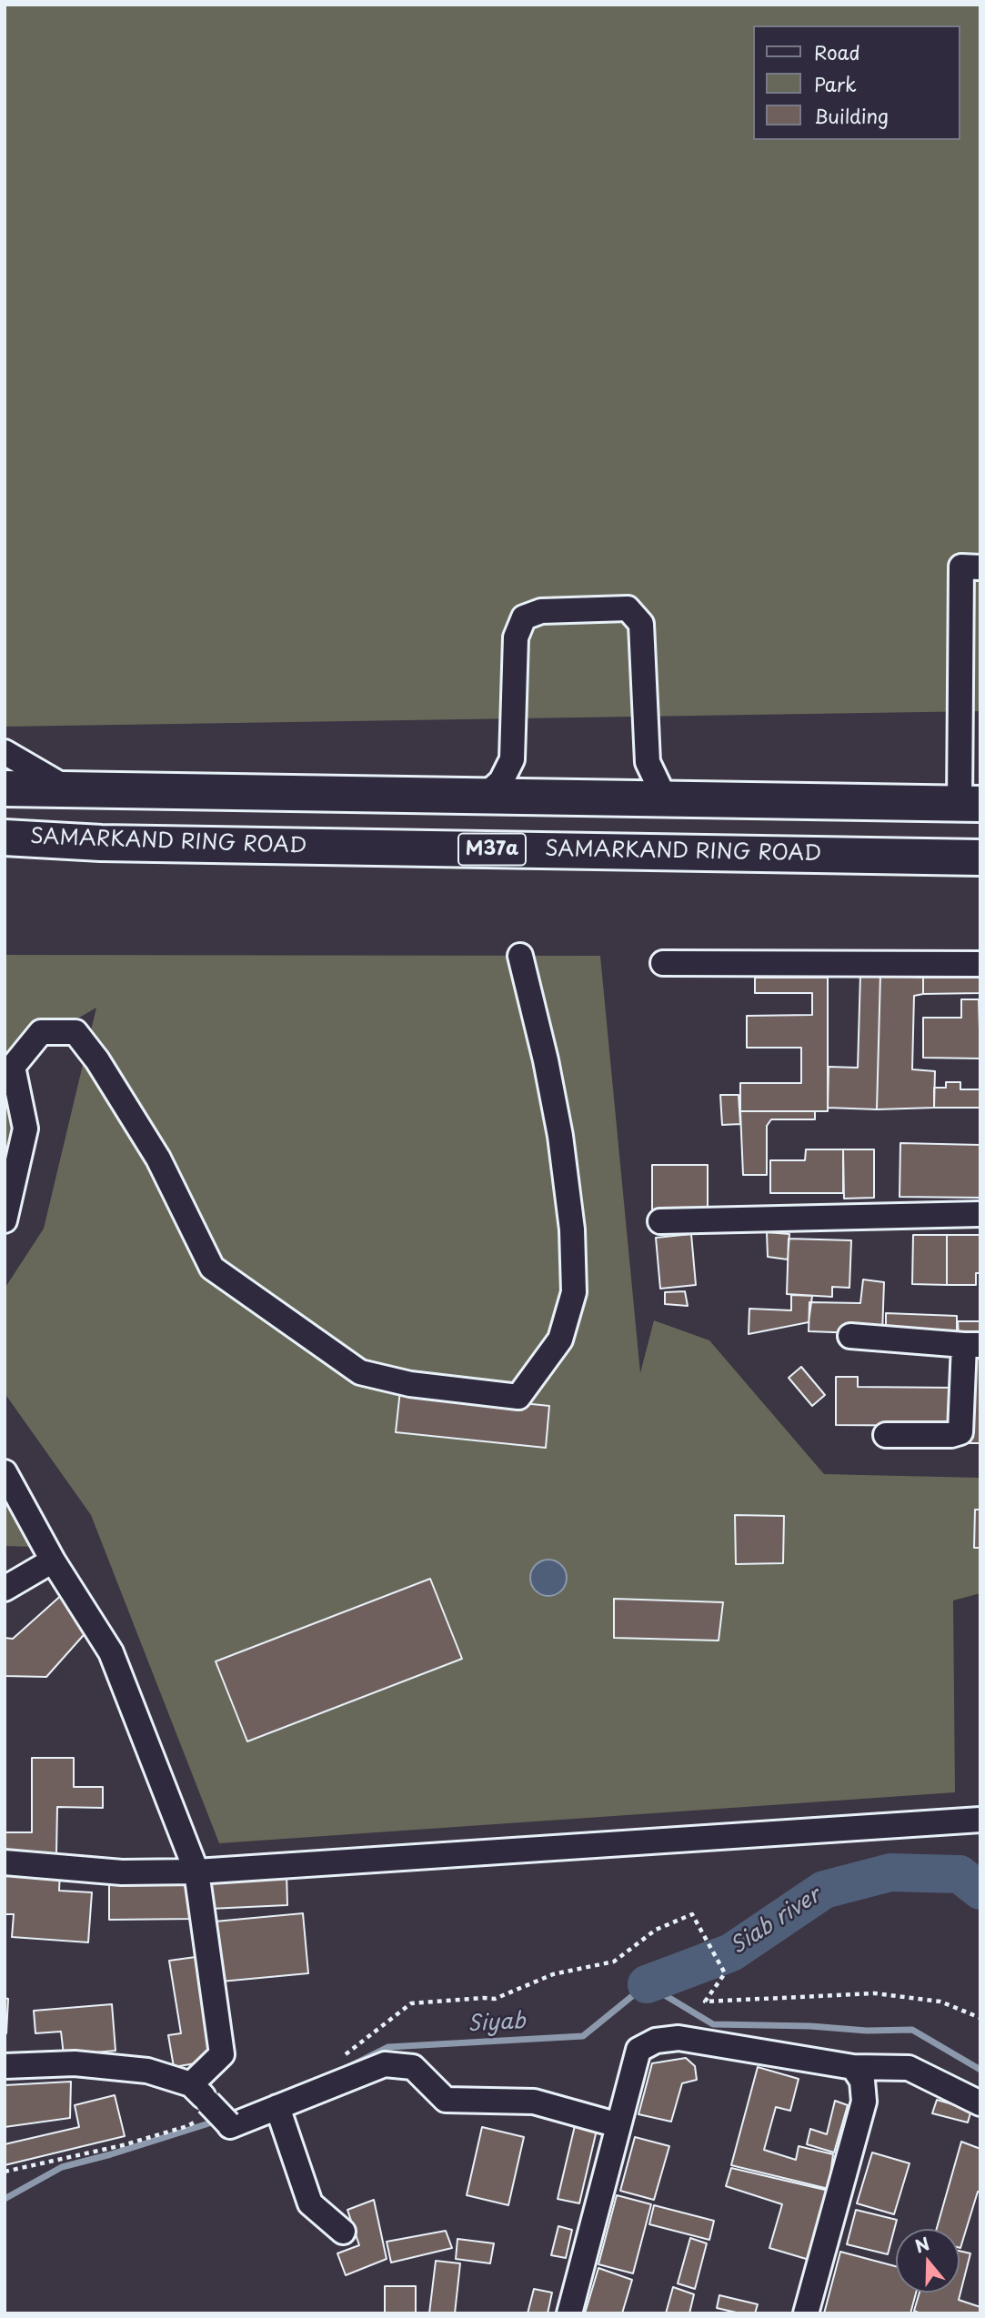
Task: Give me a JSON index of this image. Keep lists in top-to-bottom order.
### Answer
{
  "streets": {
    "highway": ["SAMARKAND RING ROAD", "M37a"]
  },
  "water": ["Siab river", "Siyab"],
  "legend": ["Road", "Park", "Building"],
  "north": "top"
}
